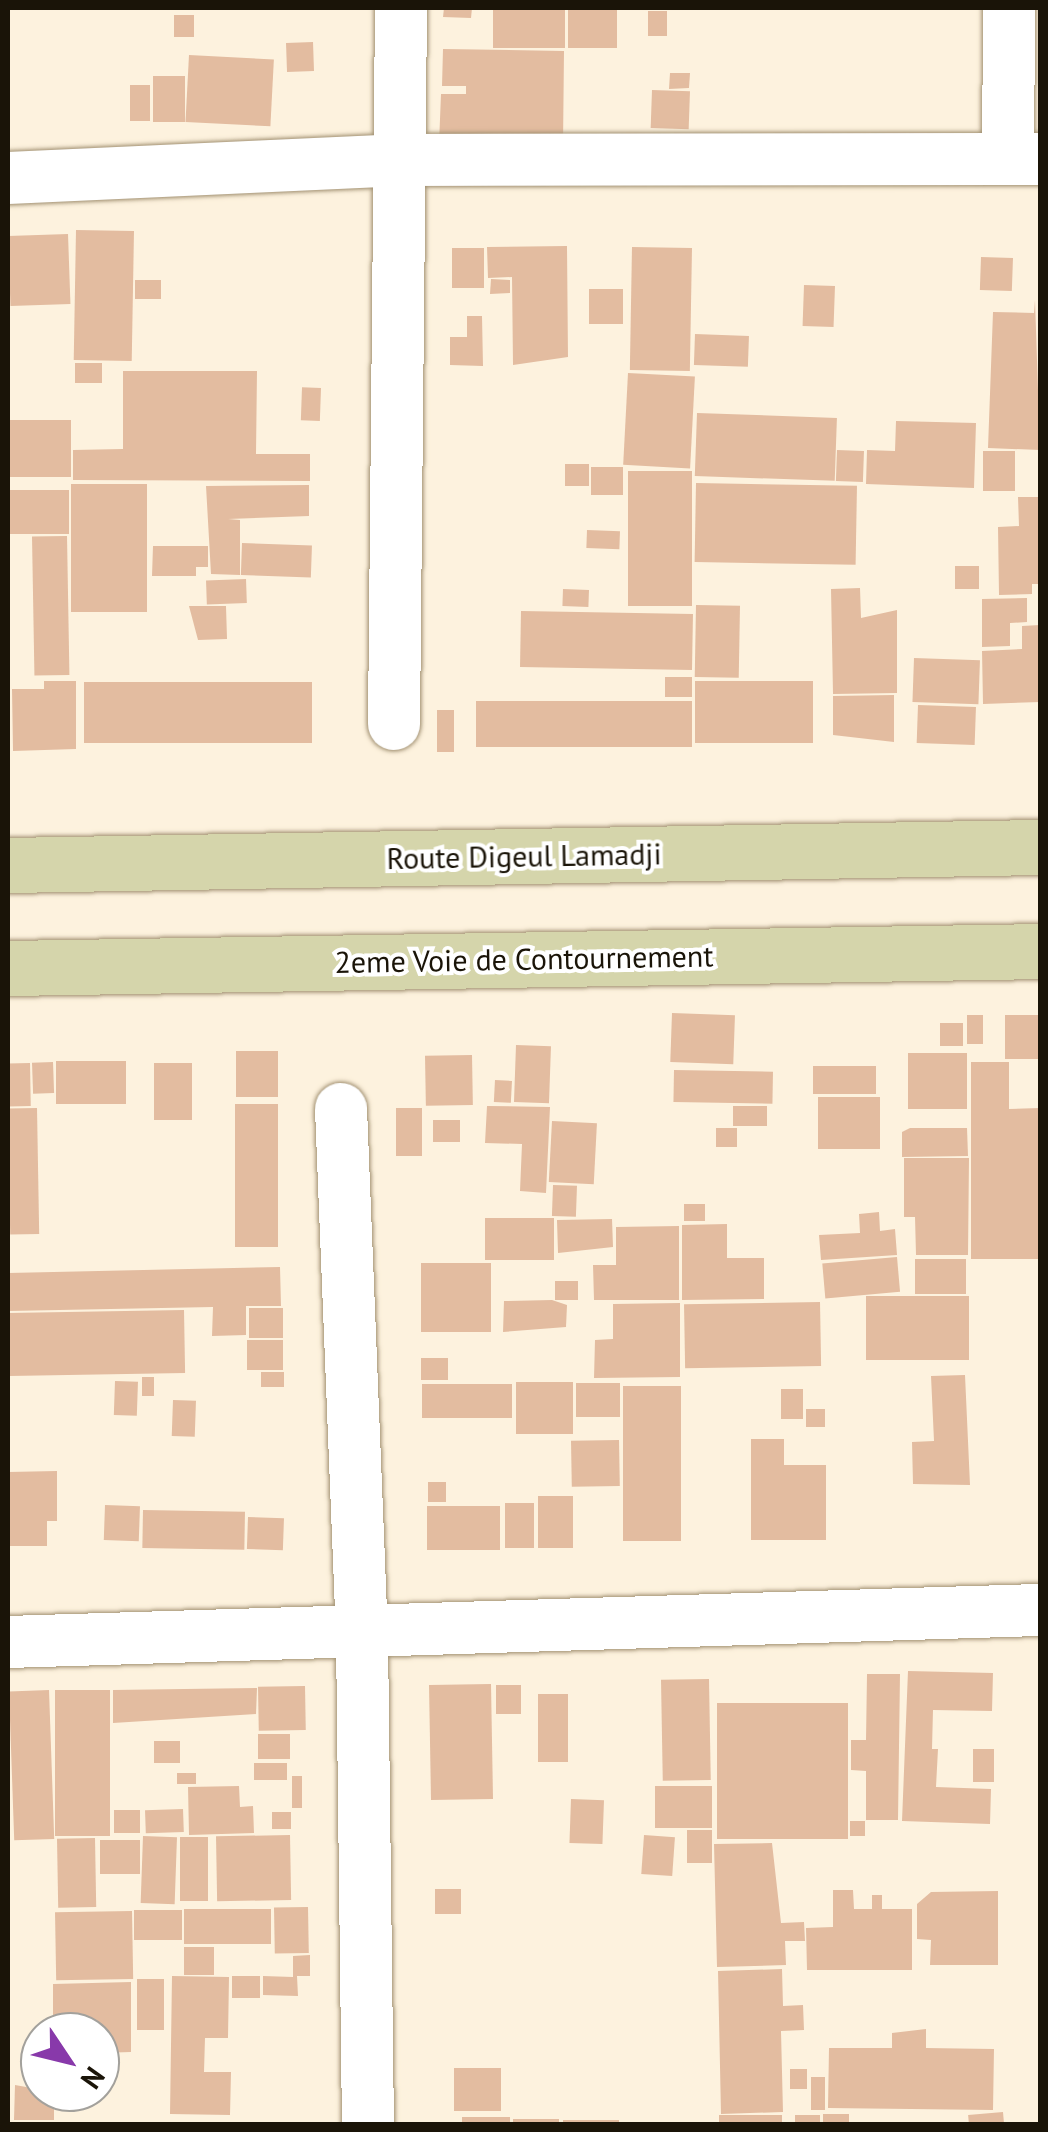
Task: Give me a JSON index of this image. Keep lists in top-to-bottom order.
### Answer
{
  "streets": {
    "main road": ["Route Digeul Lamadji", "2eme Voie de Contournement"]
  },
  "north": "bottom right"
}
